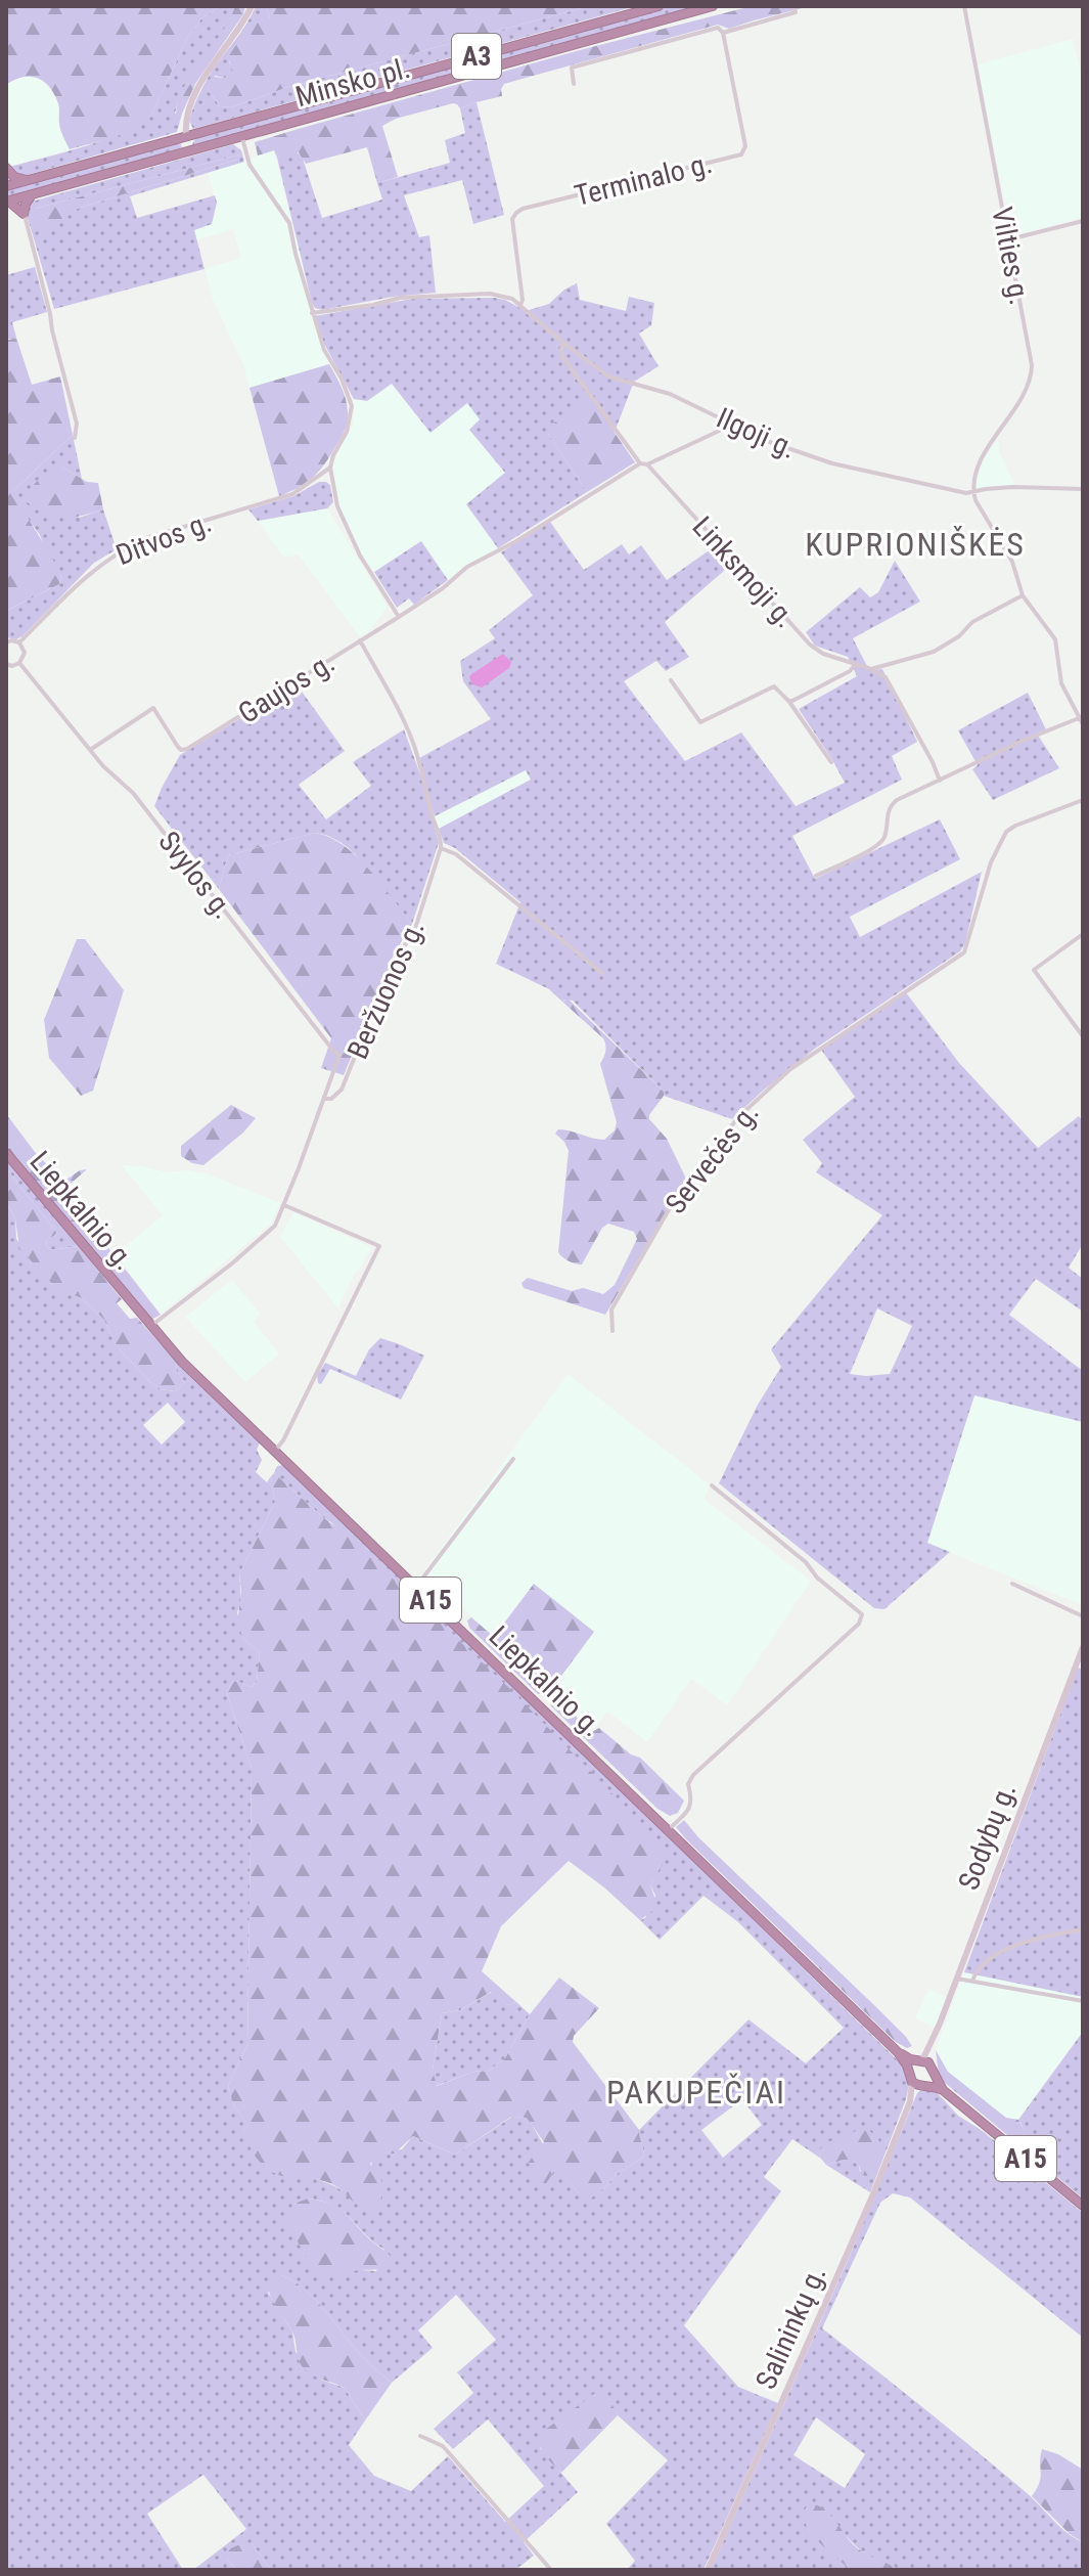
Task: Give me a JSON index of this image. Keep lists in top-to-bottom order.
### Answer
{
  "streets": {
    "highway": [
      "A3",
      "Minsko pl.",
      "Liepkalnio g.",
      "A15"
    ],
    "main road": ["Sodybų g.", "Salininkų g."],
    "street": [
      "Terminalo g.",
      "Vilties g.",
      "Ilgoji g.",
      "Ditvos g.",
      "Linksmoji g.",
      "Gaujos g.",
      "Svylos g.",
      "Beržuonos g.",
      "Servečės g."
    ]
  },
  "crossings": [
    ["Terminalo g.", "Ilgoji g."],
    ["Vilties g.", "Ilgoji g."],
    ["Gaujos g.", "Svylos g."],
    ["Svylos g.", "Beržuonos g."],
    ["Beržuonos g.", "Liepkalnio g."],
    ["Sodybų g.", "Salininkų g."]
  ],
  "districts": ["KUPRIONIŠKĖS", "PAKUPEČIAI"]
}
